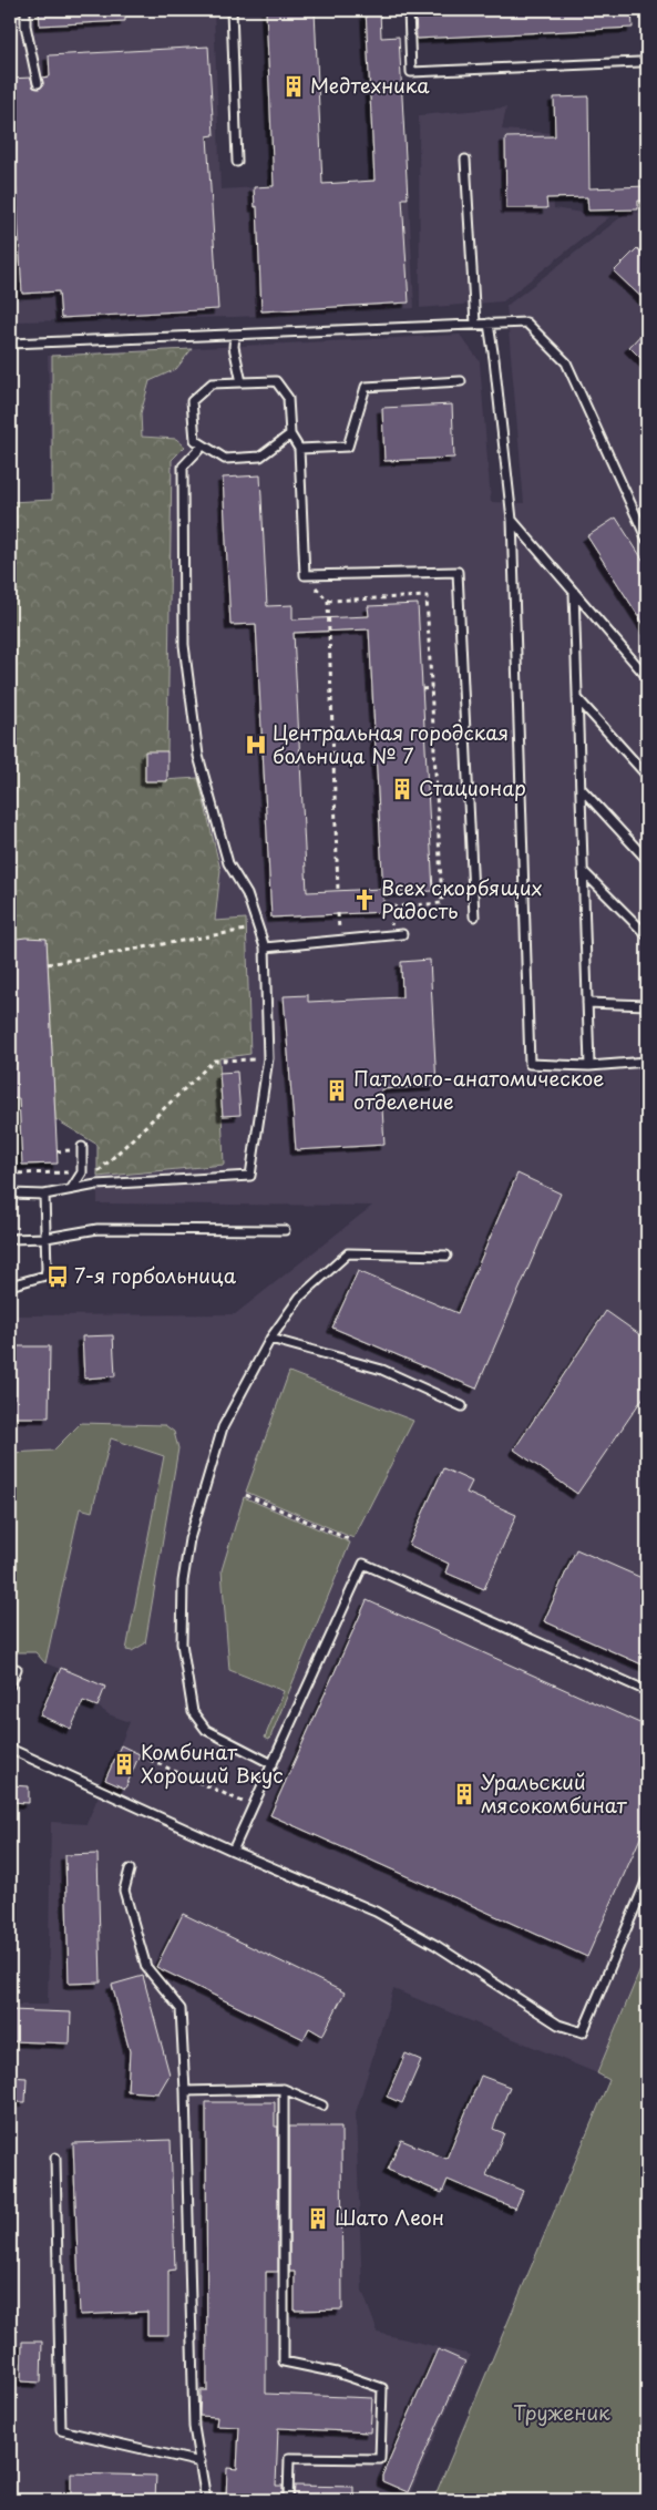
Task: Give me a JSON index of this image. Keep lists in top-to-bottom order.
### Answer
{
  "parks": ["Труженик"],
  "places": {
    "building": [
      "Медтехника",
      "Стационар",
      "Патолого-анатомическое отделение",
      "Комбинат Хороший Вкус",
      "Уральский мясокомбинат",
      "Шато Леон"
    ],
    "hospital": ["Центральная городская больница № 7"],
    "church": ["Всех скорбящих Радость"],
    "bus stop": ["7-я горбольница"]
  }
}
